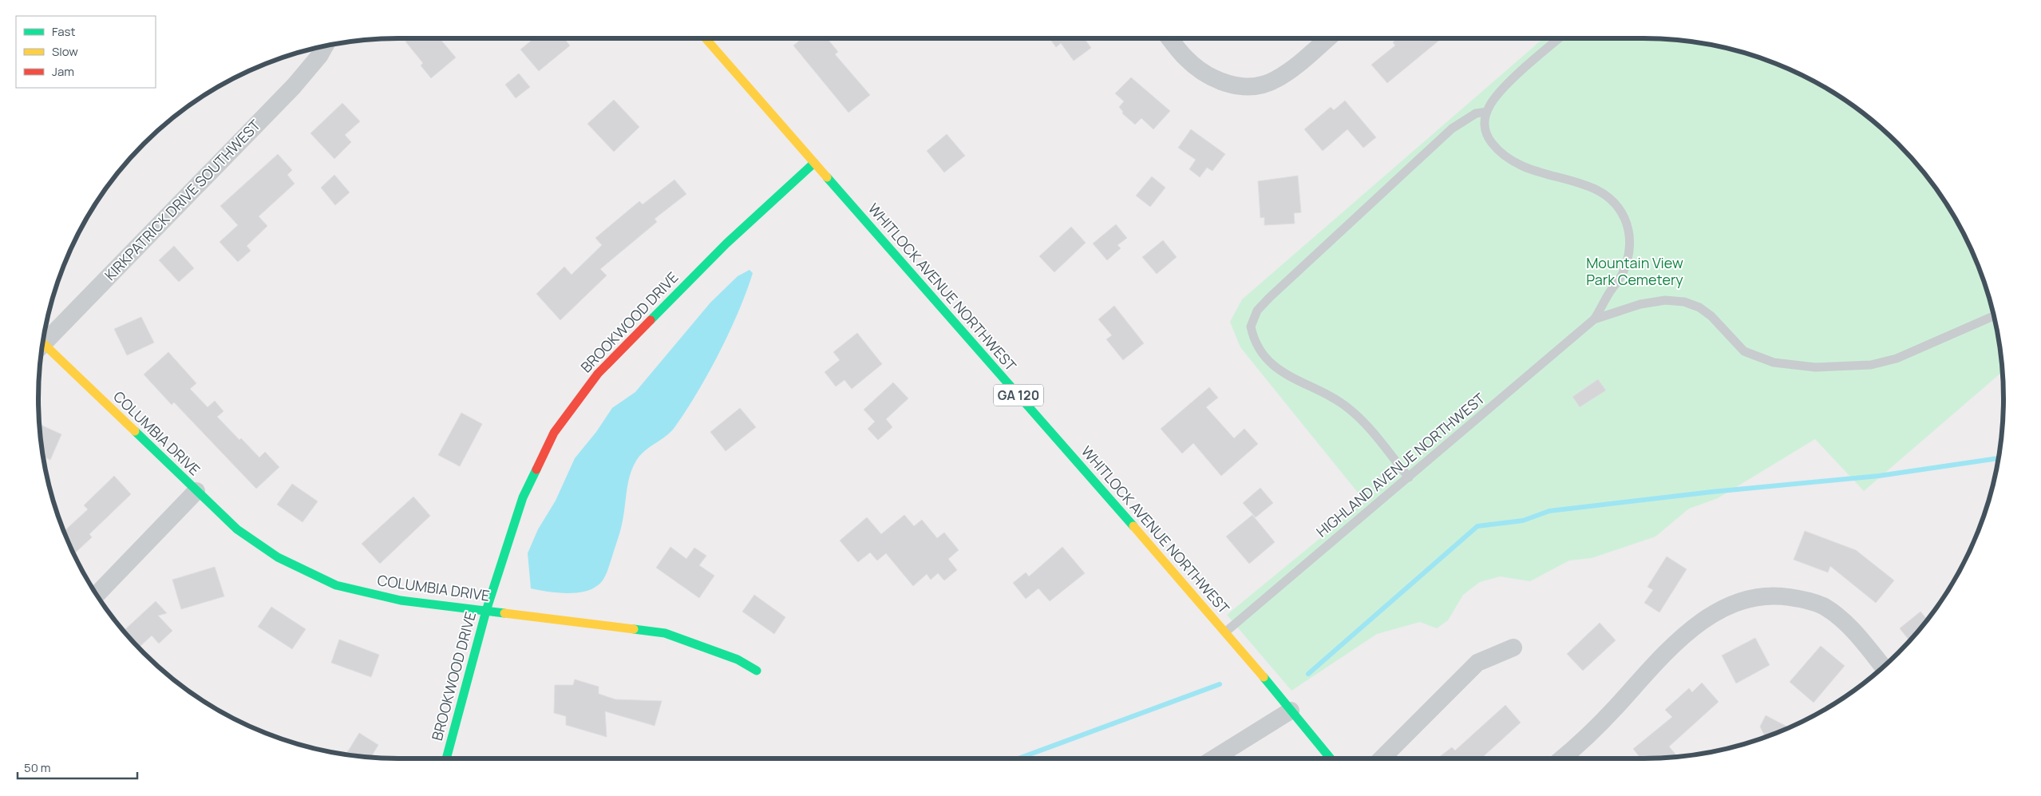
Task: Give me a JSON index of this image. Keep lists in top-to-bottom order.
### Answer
{
  "streets": {
    "main road": [
      "WHITLOCK AVENUE NORTHWEST",
      "BROOKWOOD DRIVE",
      "GA 120",
      "COLUMBIA DRIVE"
    ],
    "street": ["KIRKPATRICK DRIVE SOUTHWEST"],
    "lane": ["HIGHLAND AVENUE NORTHWEST"]
  },
  "crossings": [
    ["WHITLOCK AVENUE NORTHWEST", "BROOKWOOD DRIVE"],
    ["WHITLOCK AVENUE NORTHWEST", "HIGHLAND AVENUE NORTHWEST"],
    ["BROOKWOOD DRIVE", "COLUMBIA DRIVE"]
  ],
  "parks": ["Mountain View Park Cemetery"],
  "legend": ["Fast", "Slow", "Jam"],
  "scale_bar": "50 m"
}
